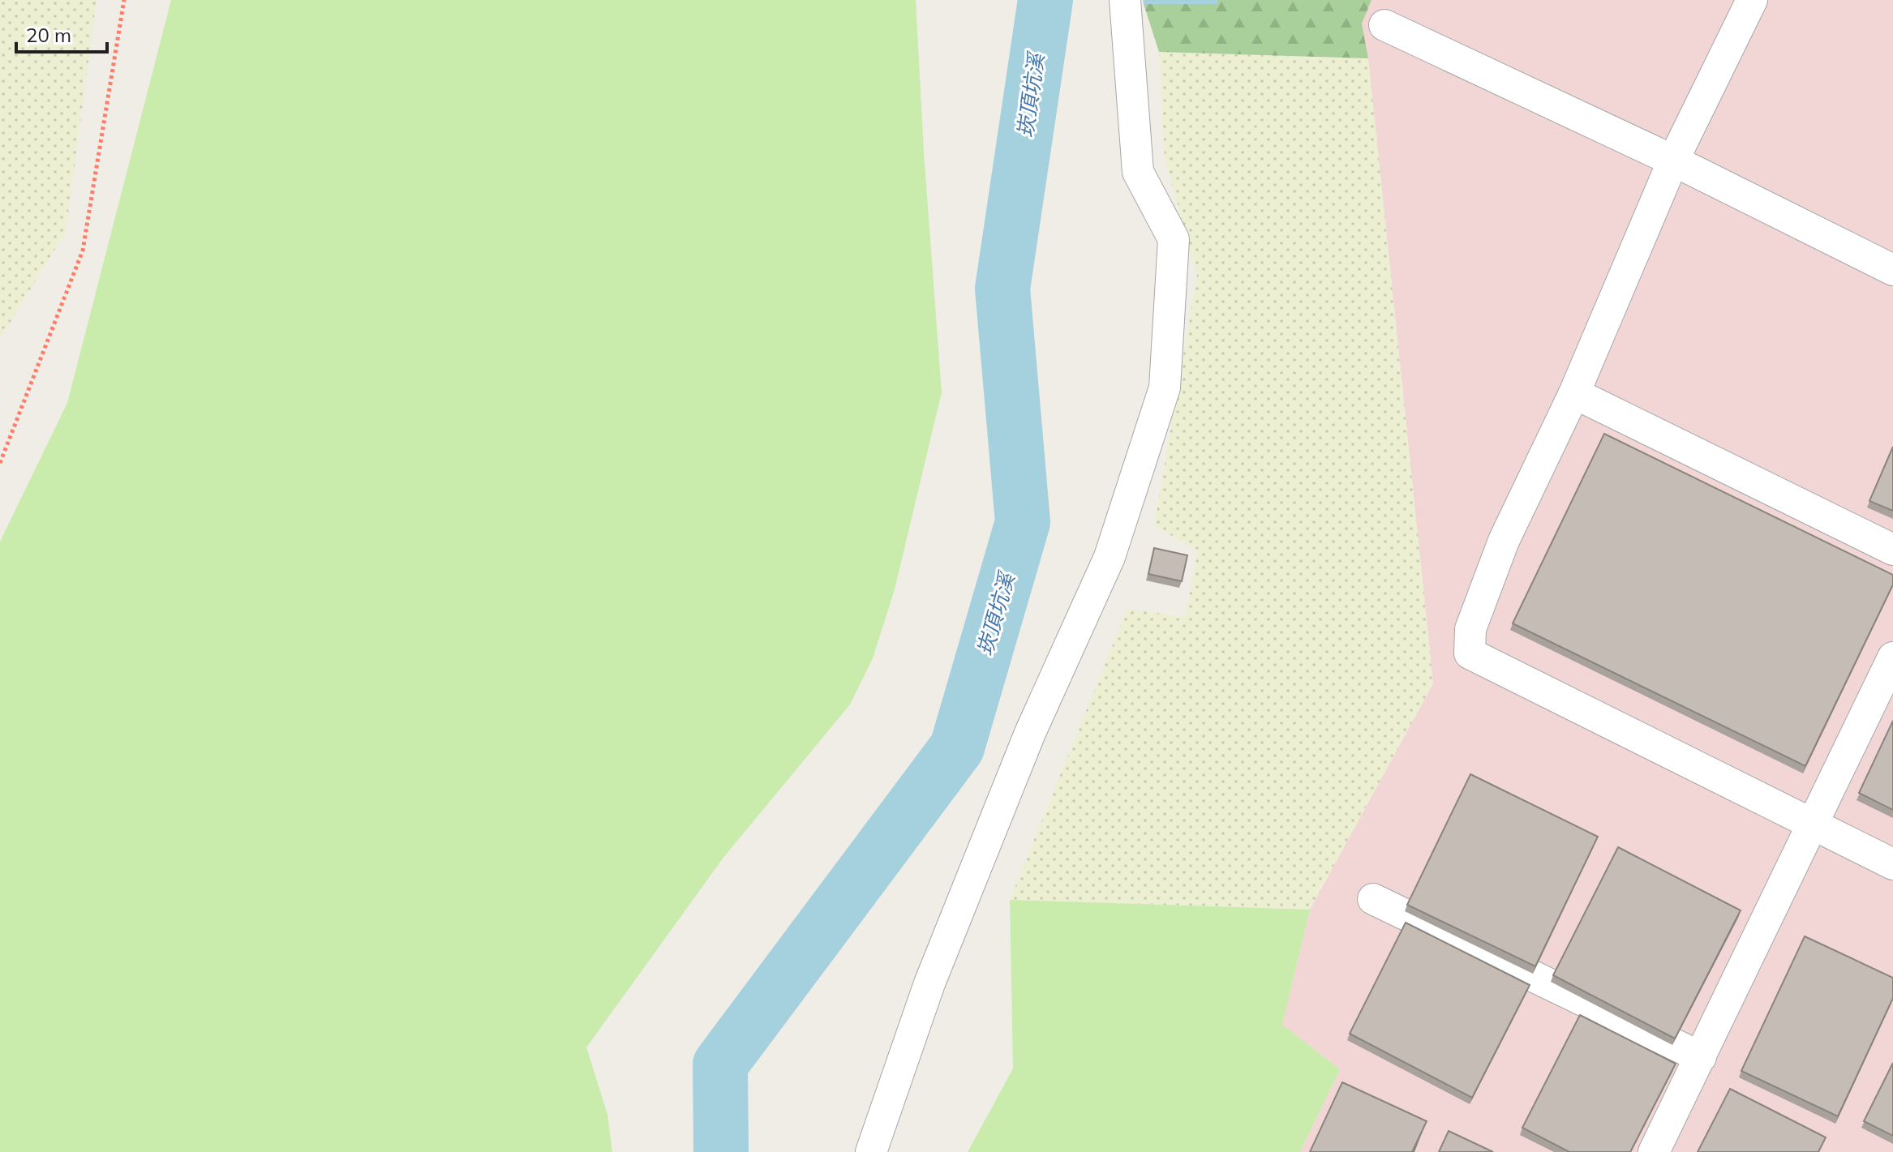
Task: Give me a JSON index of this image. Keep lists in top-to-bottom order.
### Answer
{
  "water": ["崁頂坑溪"],
  "scale_bar": "20 m"
}
